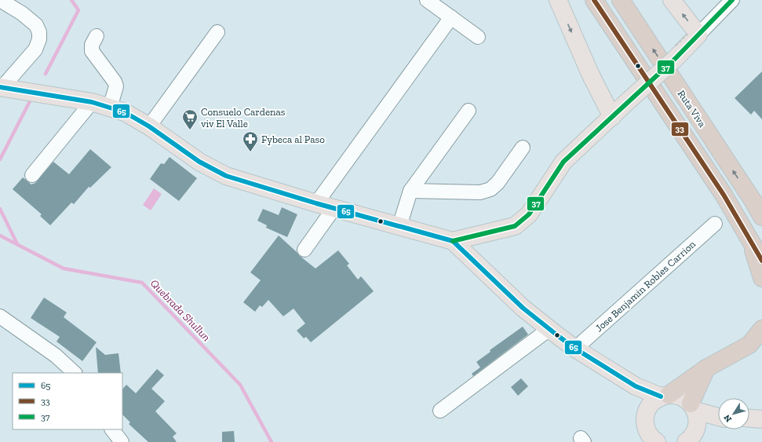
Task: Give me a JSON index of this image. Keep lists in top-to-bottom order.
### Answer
{
  "streets": {
    "highway": ["Ruta Viva"],
    "street": ["Jose Benjamin Robles Carrion"]
  },
  "water": ["Quebrada Shullun"],
  "places": {
    "supermarket": ["Consuelo Cardenas viv El Valle"],
    "pharmacy": ["Fybeca al Paso"]
  },
  "lines": ["transit line 33", "transit line 37", "transit line 65"],
  "legend": ["65", "33", "37"],
  "north": "bottom left"
}
